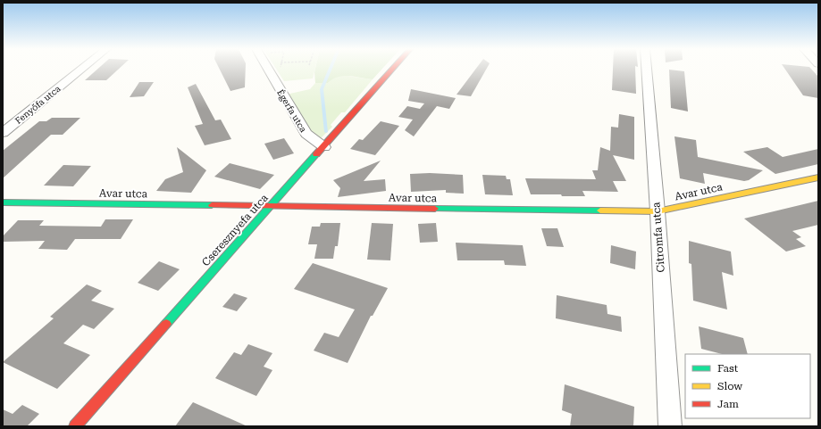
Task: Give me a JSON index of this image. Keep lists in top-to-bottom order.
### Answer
{
  "streets": {
    "street": [
      "Fenyőfa utca",
      "Égerfa utca",
      "Avar utca",
      "Cseresznyefa utca",
      "Citromfa utca"
    ]
  },
  "crossings": [
    ["Égerfa utca", "Cseresznyefa utca"],
    ["Avar utca", "Cseresznyefa utca"],
    ["Avar utca", "Citromfa utca"]
  ],
  "legend": ["Fast", "Slow", "Jam"]
}
